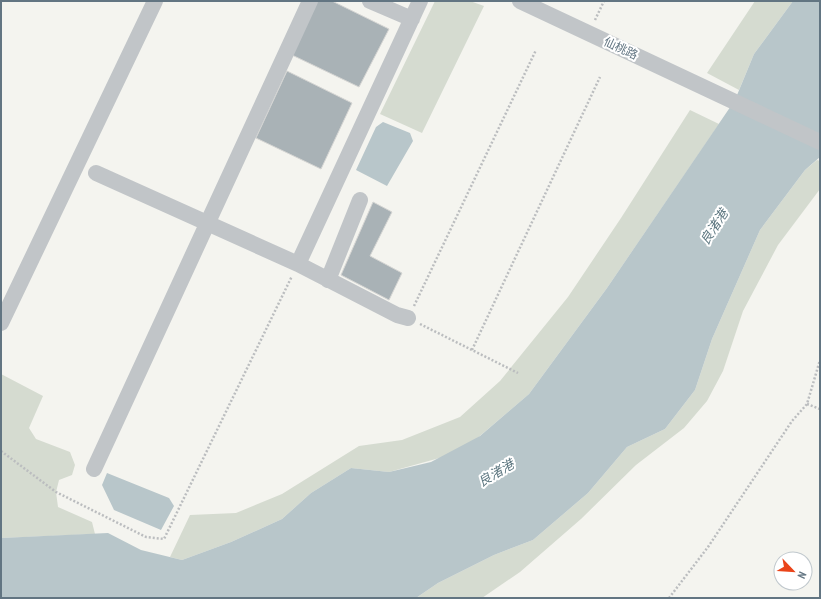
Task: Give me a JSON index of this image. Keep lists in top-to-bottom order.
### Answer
{
  "streets": {
    "street": ["仙桃路"]
  },
  "water": ["良渚港"],
  "north": "bottom right"
}
